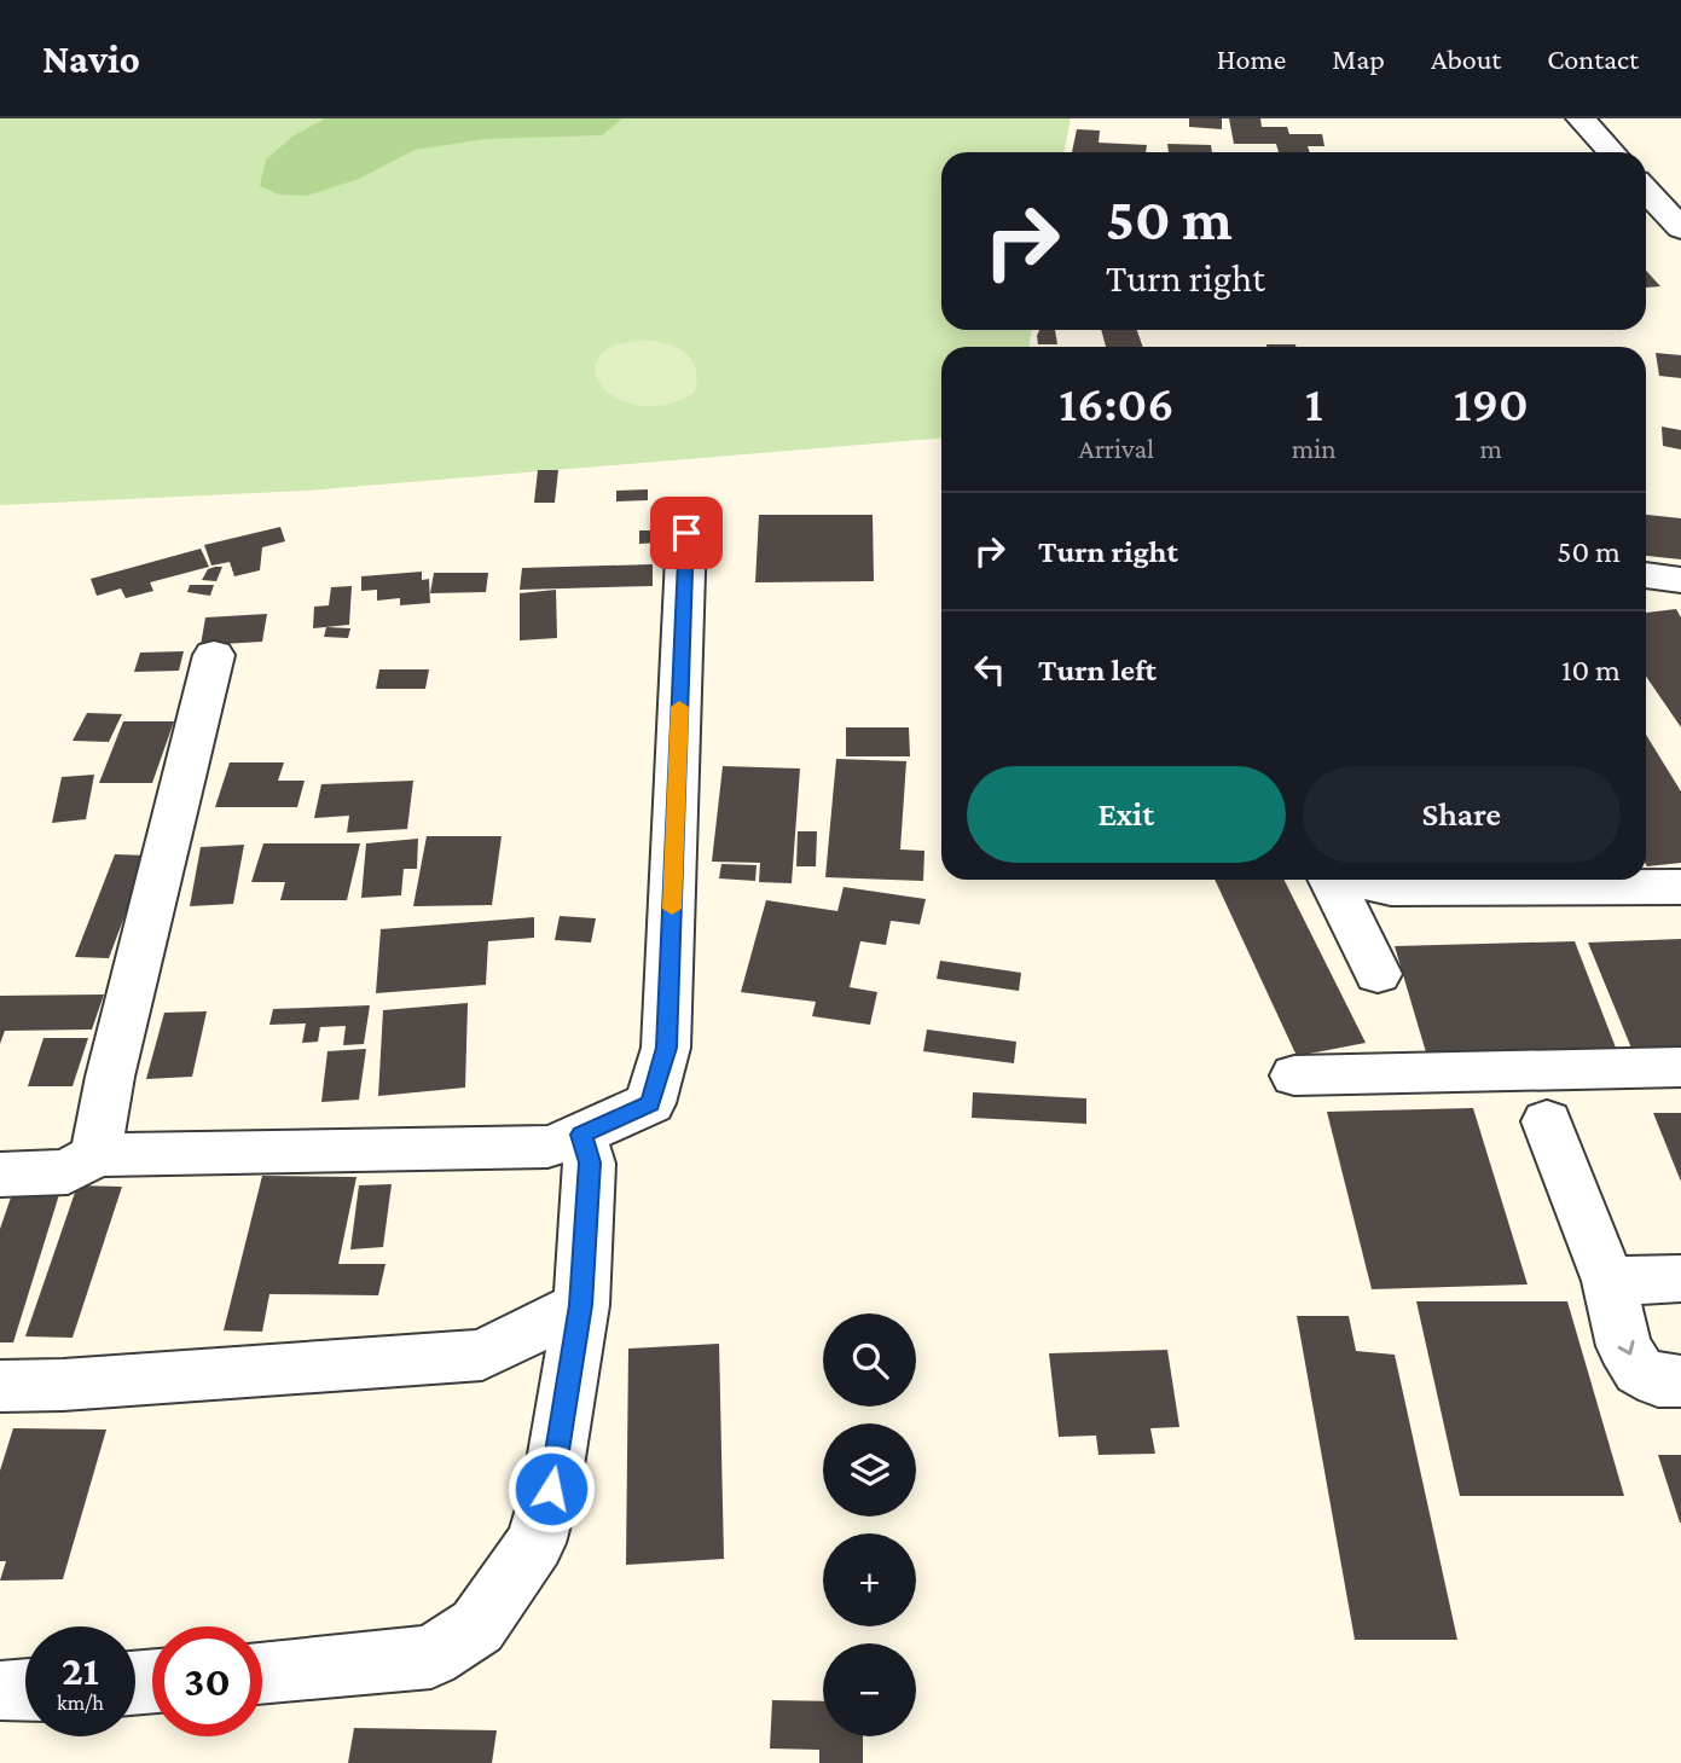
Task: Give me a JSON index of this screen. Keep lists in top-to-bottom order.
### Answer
{
  "page": {
    "header": "Navio",
    "nav": [
      "Home",
      "Map",
      "About",
      "Contact"
    ],
    "turn": ["50 m", "Turn right"],
    "eta": [
      "16:06",
      "Arrival",
      "1",
      "min",
      "190",
      "m"
    ],
    "list": [
      {
        "name": "Turn right",
        "value": "50 m"
      },
      {
        "name": "Turn left",
        "value": "10 m"
      }
    ],
    "buttons": ["Exit", "Share"],
    "map_buttons": ["+", "−"],
    "speed": "21 km/h",
    "limit": "30"
  }
}
